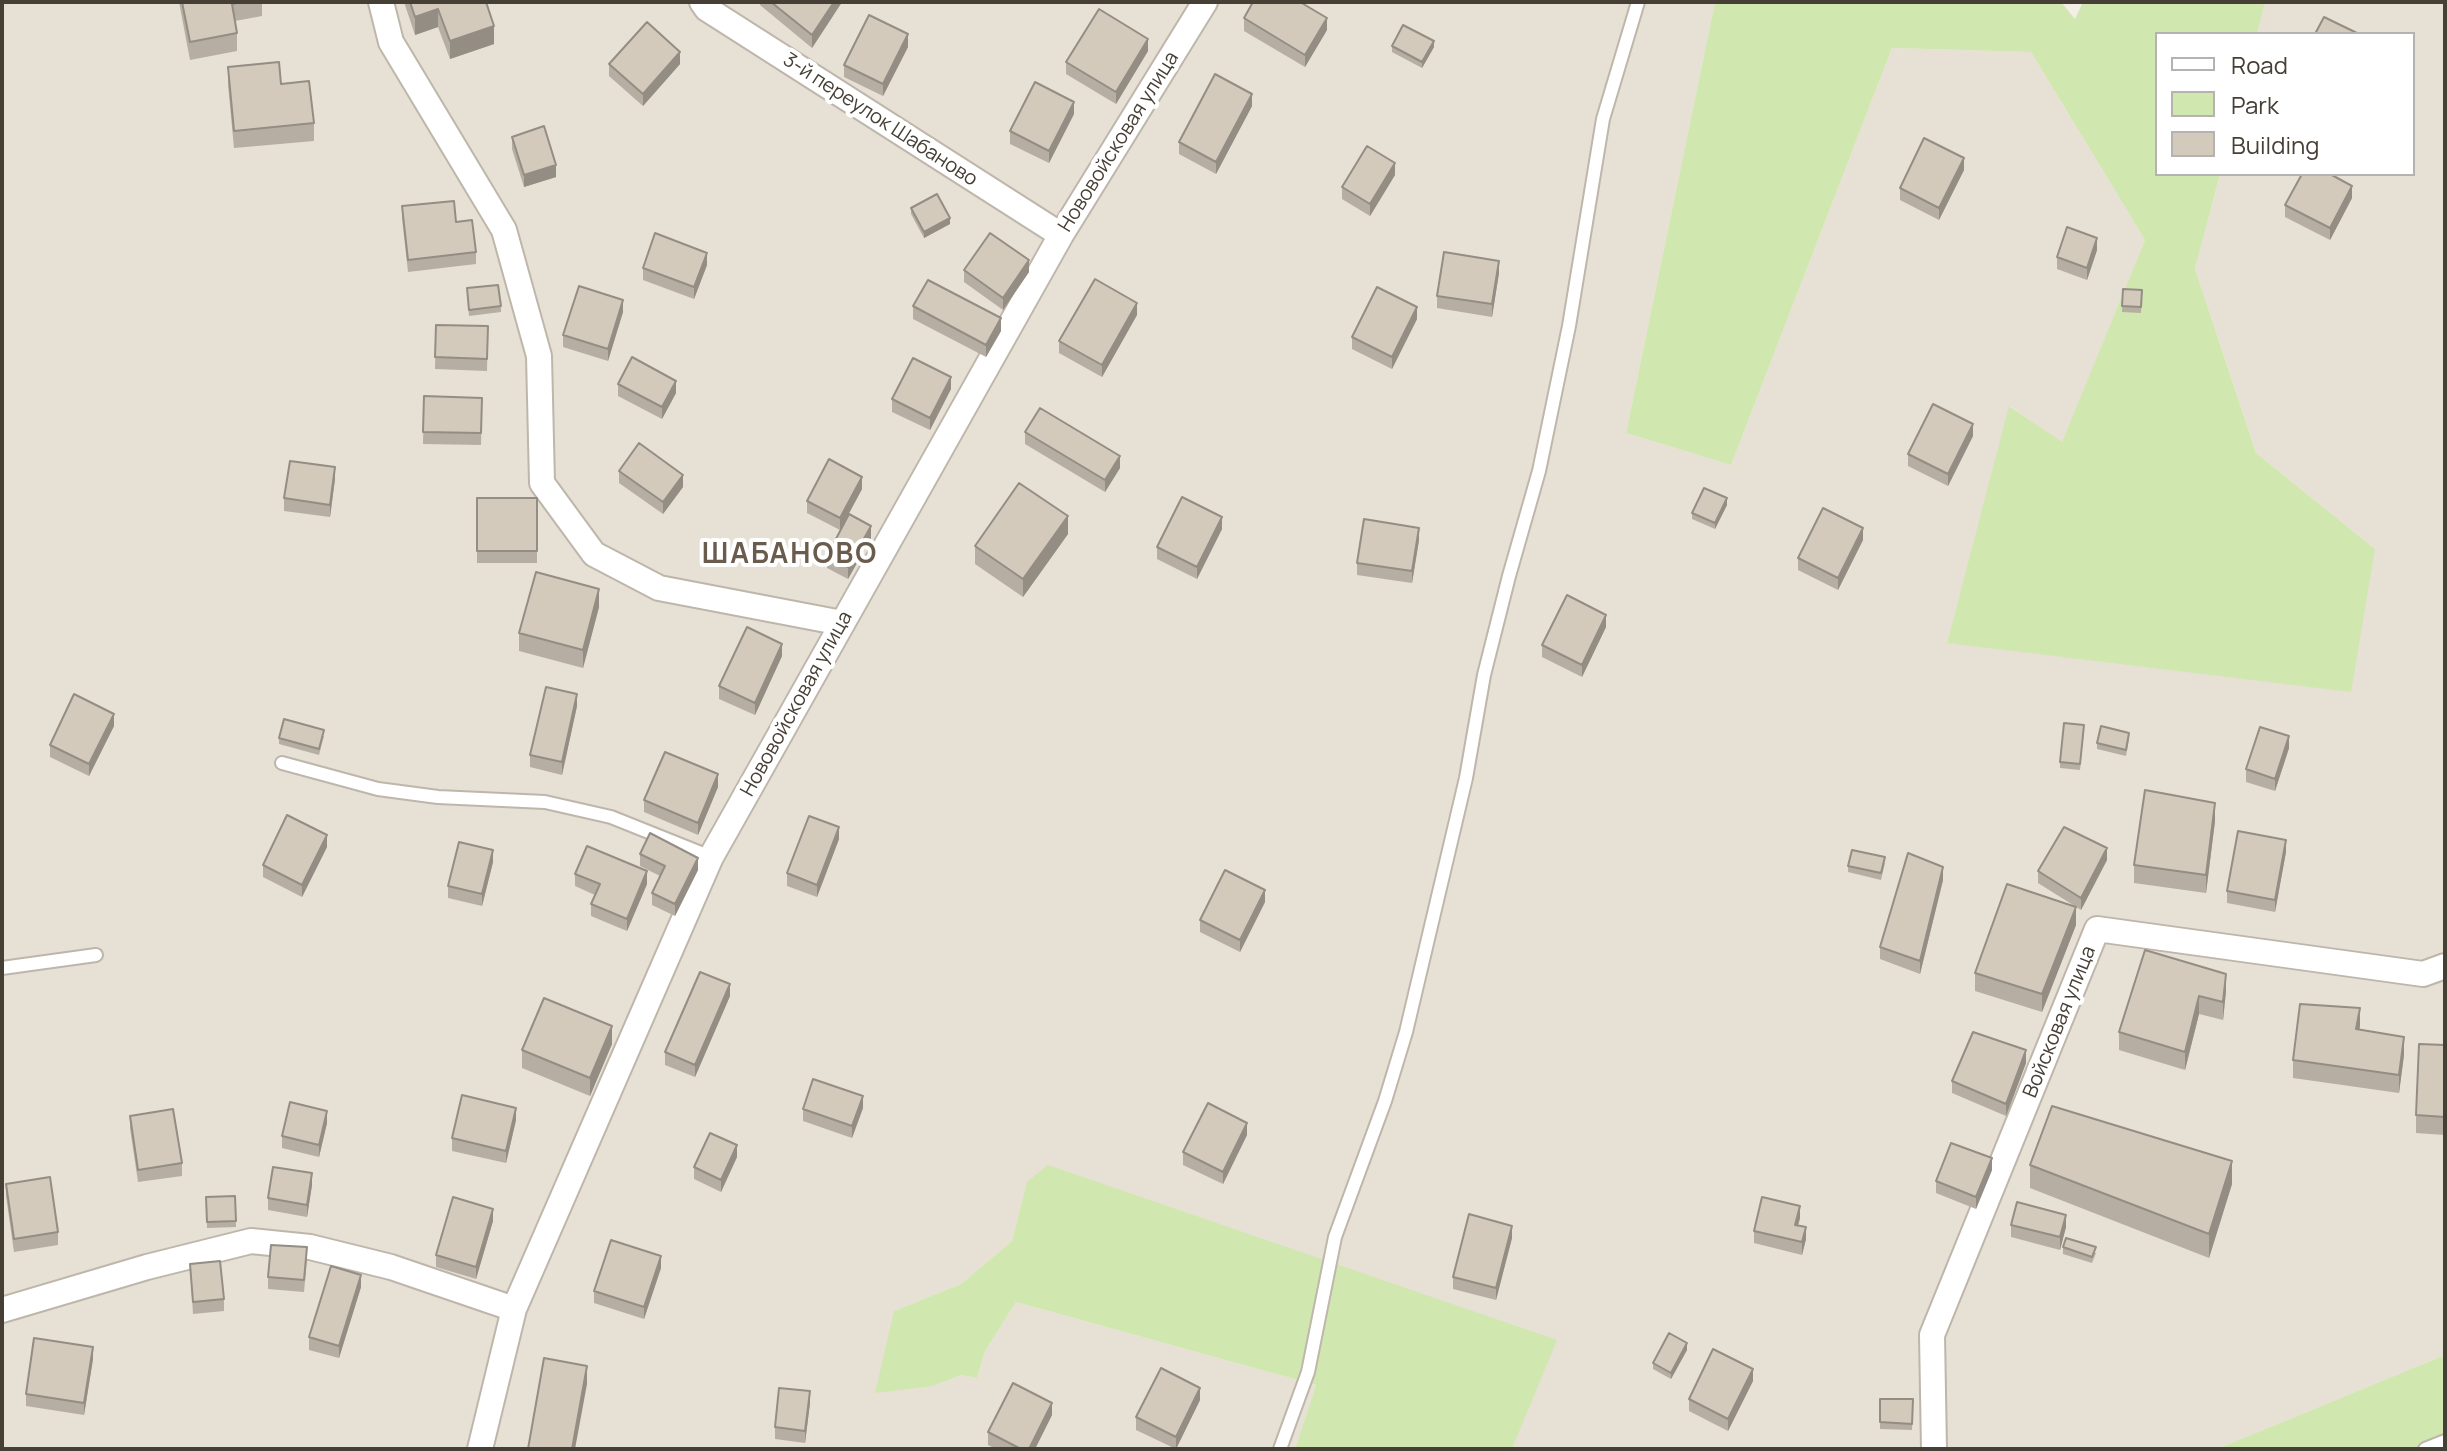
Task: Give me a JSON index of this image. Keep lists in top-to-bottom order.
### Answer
{
  "streets": {
    "street": ["3-й переулок Шабаново", "Нововойсковая улица", "Войсковая улица"]
  },
  "crossings": [
    ["3-й переулок Шабаново", "Нововойсковая улица"]
  ],
  "districts": ["ШАБАНОВО"],
  "legend": ["Road", "Park", "Building"]
}
